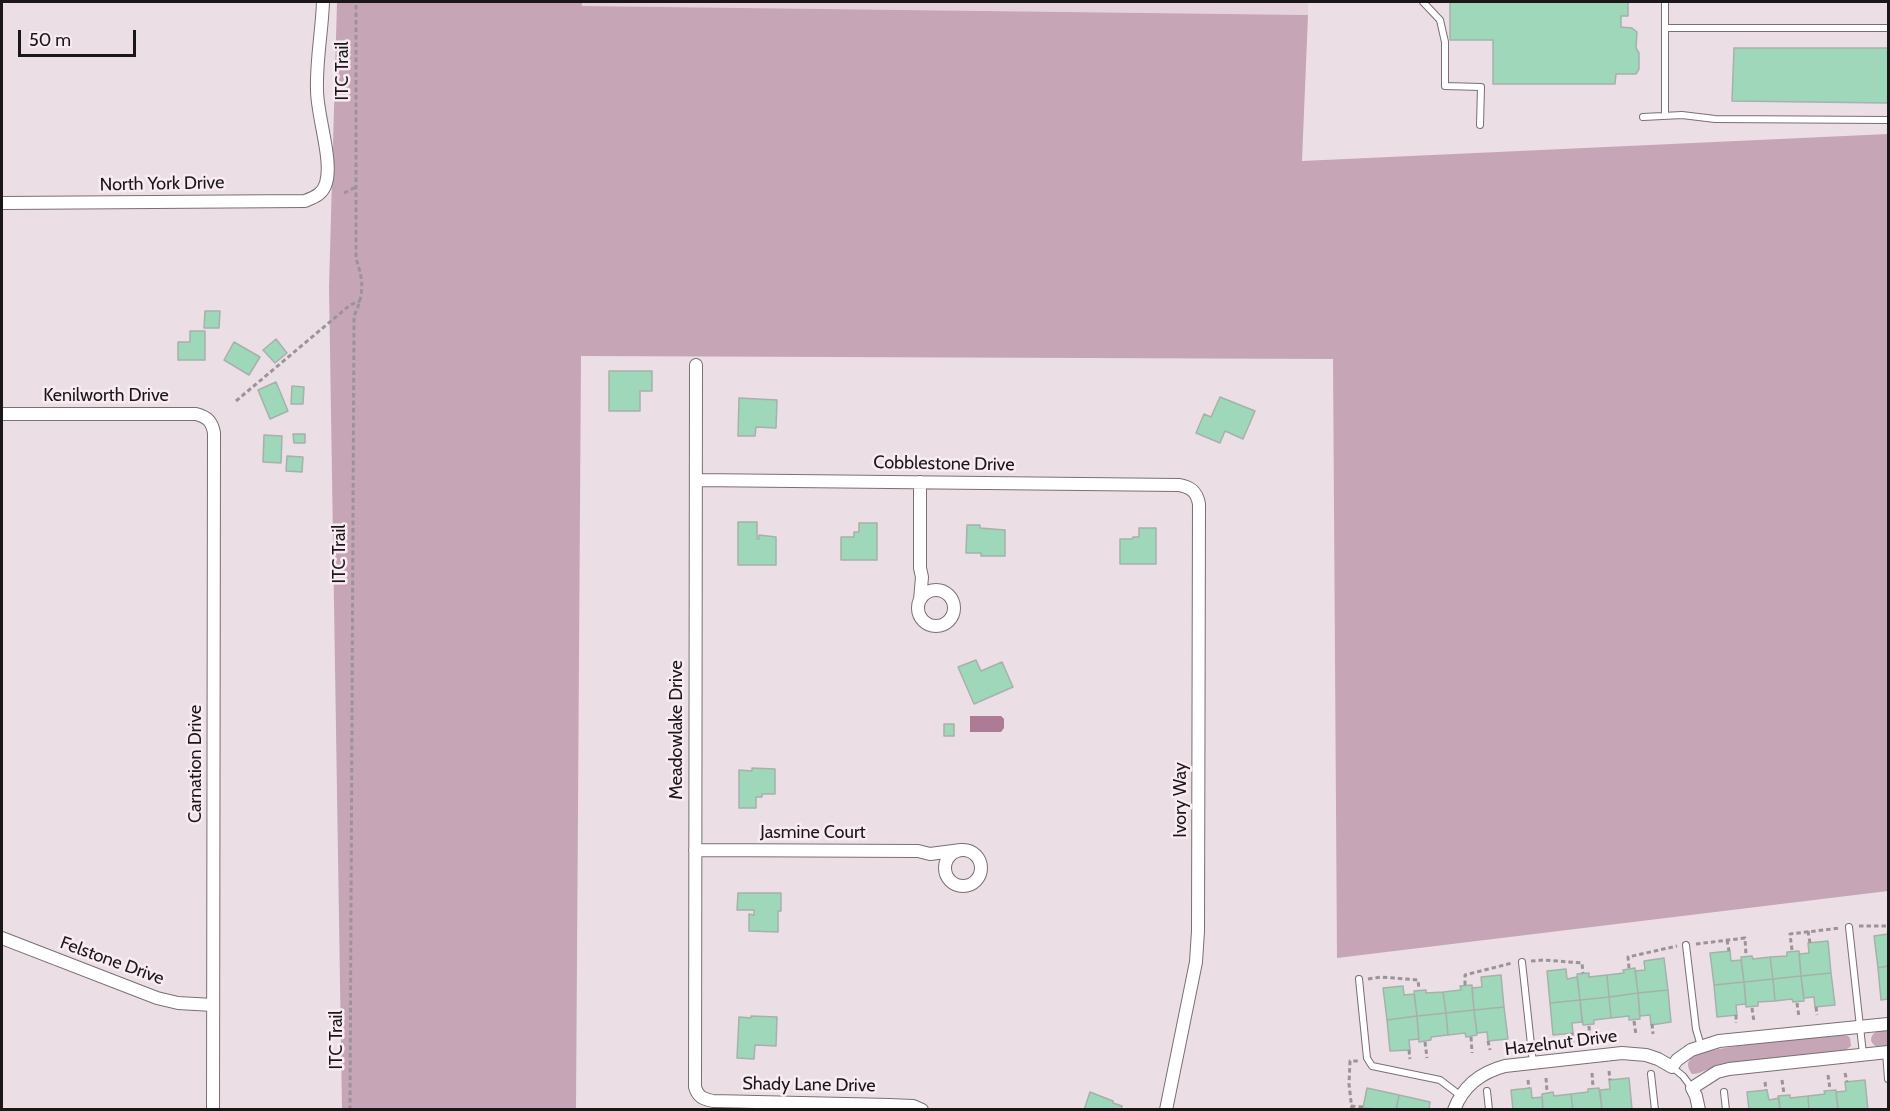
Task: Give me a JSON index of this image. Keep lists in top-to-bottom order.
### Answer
{
  "streets": {
    "street": [
      "North York Drive",
      "Kenilworth Drive",
      "Cobblestone Drive",
      "Meadowlake Drive",
      "Carnation Drive",
      "Ivory Way",
      "Jasmine Court",
      "Felstone Drive",
      "Hazelnut Drive",
      "Shady Lane Drive"
    ],
    "path": ["ITC Trail"]
  },
  "crossings": [
    ["Kenilworth Drive", "Carnation Drive"],
    ["Cobblestone Drive", "Meadowlake Drive"],
    ["Cobblestone Drive", "Ivory Way"],
    ["Meadowlake Drive", "Jasmine Court"],
    ["Meadowlake Drive", "Shady Lane Drive"],
    ["Carnation Drive", "Felstone Drive"]
  ],
  "scale_bar": "50 m"
}
